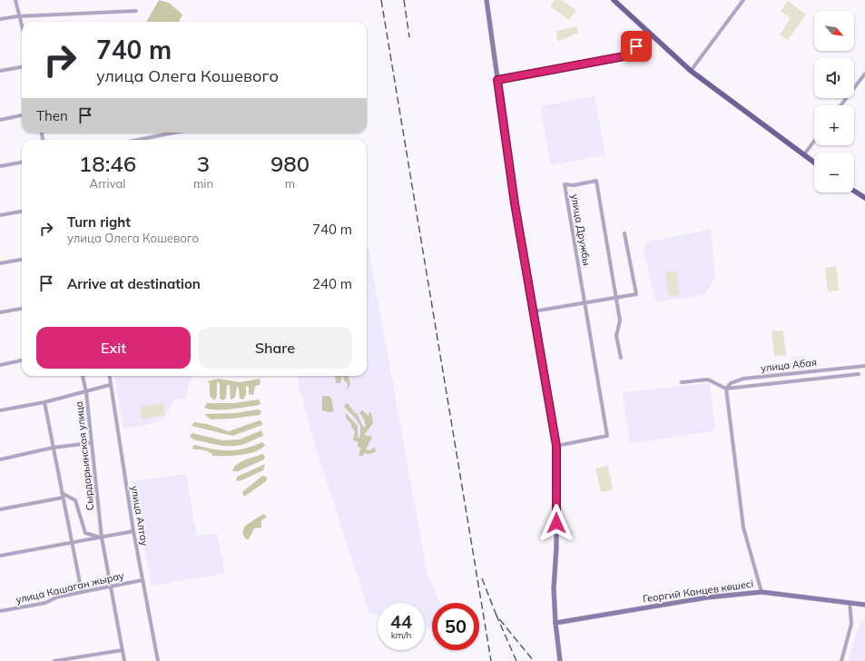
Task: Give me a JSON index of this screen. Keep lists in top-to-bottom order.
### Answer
{
  "streets": {
    "main road": ["Георгий Канцев көшесі"],
    "street": [
      "улица Дружбы",
      "улица Абая",
      "Сырдарьинская улица",
      "улица Алтау",
      "улица Кашаган жырау"
    ]
  },
  "crossings": [
    ["улица Алтау", "улица Кашаган жырау"]
  ],
  "north": "bottom right",
  "page": {
    "map_buttons": ["+", "−"],
    "turn": ["740 m", "улица Олега Кошевого"],
    "then": "Then",
    "eta": [
      "18:46",
      "Arrival",
      "3",
      "min",
      "980",
      "m"
    ],
    "list": [
      {
        "name": "Turn right",
        "note": "улица Олега Кошевого",
        "value": "740 m"
      },
      {
        "name": "Arrive at destination",
        "value": "240 m"
      }
    ],
    "buttons": ["Exit", "Share"],
    "speed": "44 km/h",
    "limit": "50"
  }
}
